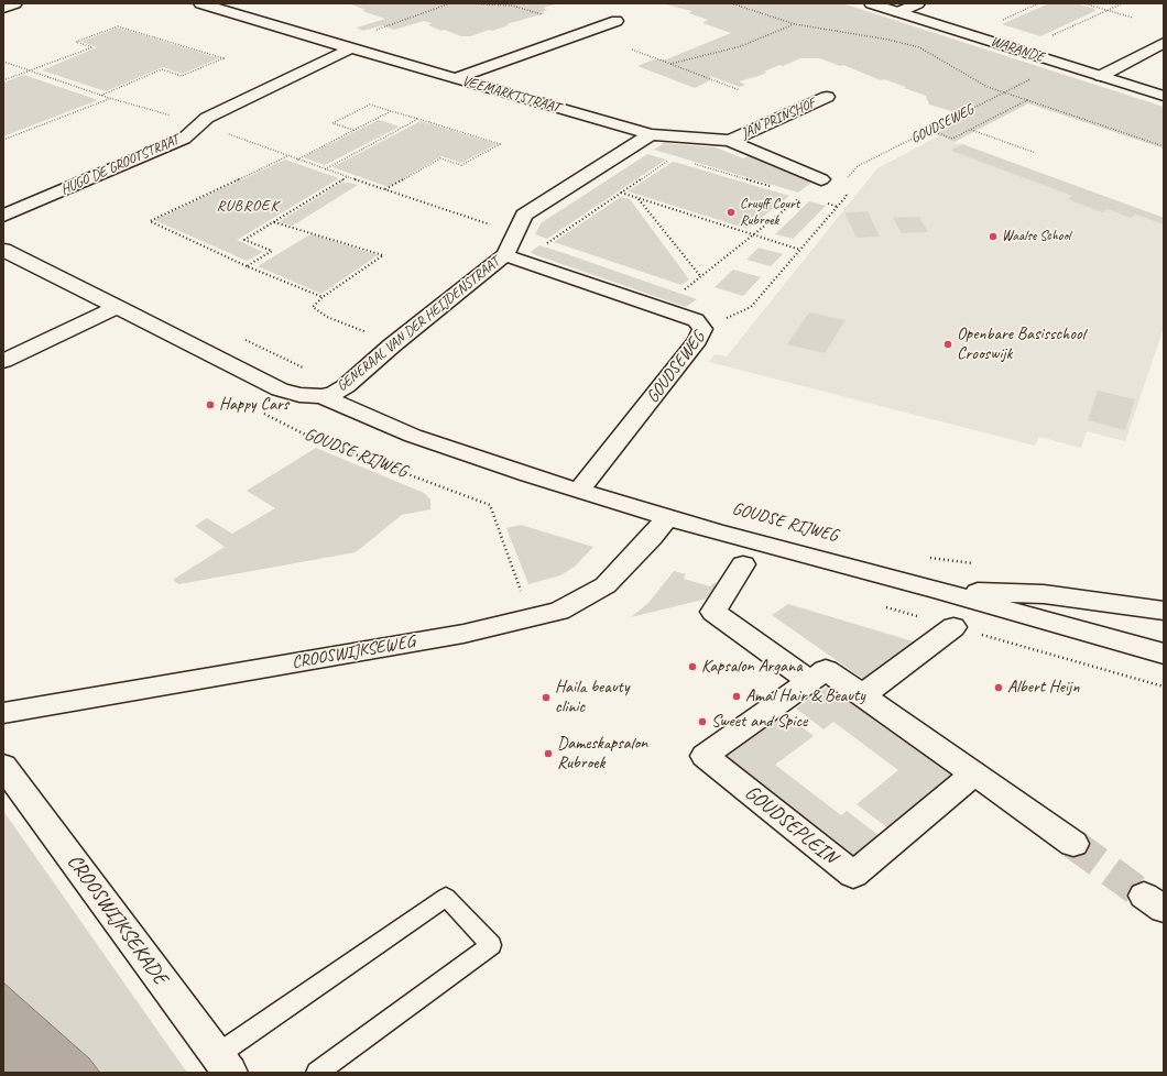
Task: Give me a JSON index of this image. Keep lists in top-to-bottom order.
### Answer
{
  "streets": {
    "street": [
      "WARANDE",
      "VEEMARKTSTRAAT",
      "JAN PRINSHOF",
      "GOUDSEWEG",
      "HUGO DE GROOTSTRAAT",
      "GENERAAL VAN DER HEIJDENSTRAAT",
      "GOUDSE RIJWEG",
      "CROOSWIJKSEWEG",
      "GOUDSEPLEIN",
      "CROOSWIJKSEKADE"
    ]
  },
  "crossings": [
    ["VEEMARKTSTRAAT", "JAN PRINSHOF"],
    ["VEEMARKTSTRAAT", "GOUDSEWEG"],
    ["VEEMARKTSTRAAT", "HUGO DE GROOTSTRAAT"],
    ["VEEMARKTSTRAAT", "GENERAAL VAN DER HEIJDENSTRAAT"],
    ["GOUDSEWEG", "GOUDSE RIJWEG"],
    ["GENERAAL VAN DER HEIJDENSTRAAT", "GOUDSE RIJWEG"],
    ["GOUDSE RIJWEG", "CROOSWIJKSEWEG"]
  ],
  "districts": ["RUBROEK"],
  "places": [
    "Cruyff Court Rubroek",
    "Waalse School",
    "Openbare Basisschool Crooswijk",
    "Happy Cars",
    "Kapsalon Argana",
    "Albert Heijn",
    "Amal Hair & Beauty",
    "Haila beauty clinic",
    "Sweet and Spice",
    "Dameskapsalon Rubroek"
  ]
}
